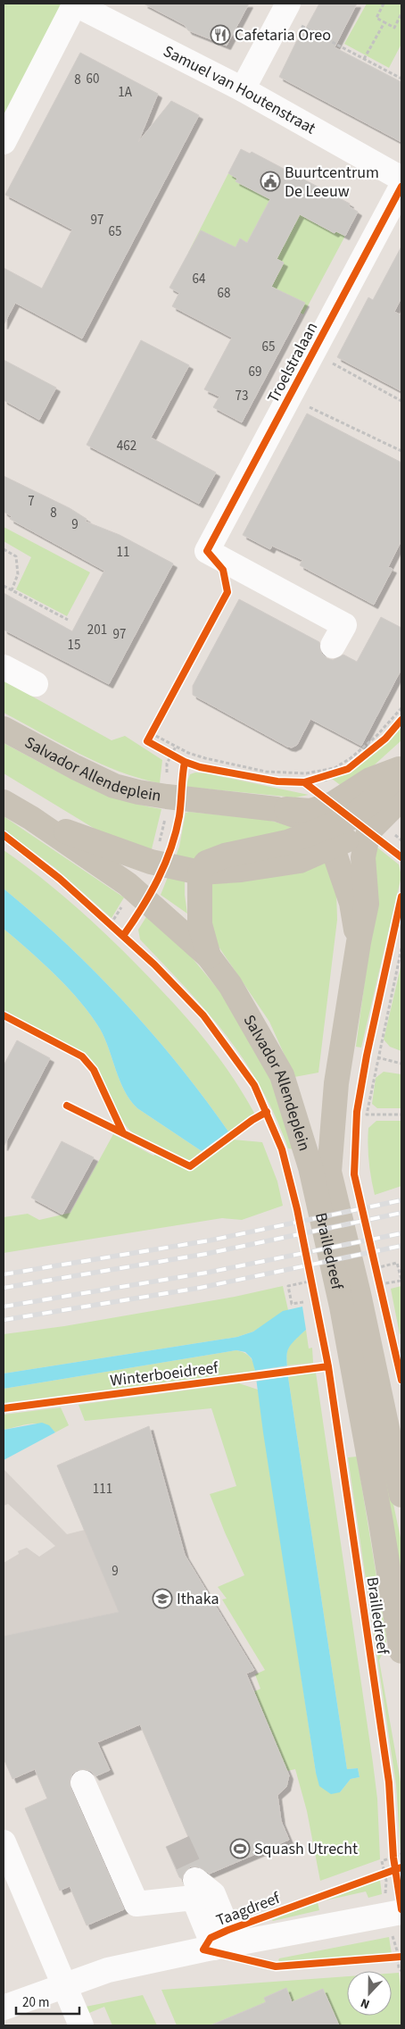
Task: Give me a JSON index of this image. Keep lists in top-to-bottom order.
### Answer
{
  "streets": {
    "main road": ["Salvador Allendeplein", "Brailledreef"],
    "street": ["Samuel van Houtenstraat", "Troelstralaan", "Taagdreef"],
    "cycle path": ["Winterboeidreef"]
  },
  "crossings": [
    ["Salvador Allendeplein", "Brailledreef"]
  ],
  "places": {
    "restaurant": ["Cafetaria Oreo"],
    "public building": ["Buurtcentrum De Leeuw"],
    "school or university": ["Ithaka"],
    "sports": ["Squash Utrecht"]
  },
  "house_numbers": [
    "60",
    "8",
    "1A",
    "97",
    "65",
    "64",
    "68",
    "65",
    "69",
    "73",
    "462",
    "7",
    "8",
    "9",
    "11",
    "201",
    "97",
    "15",
    "111",
    "9"
  ],
  "scale_bar": "20 m",
  "north": "bottom"
}
